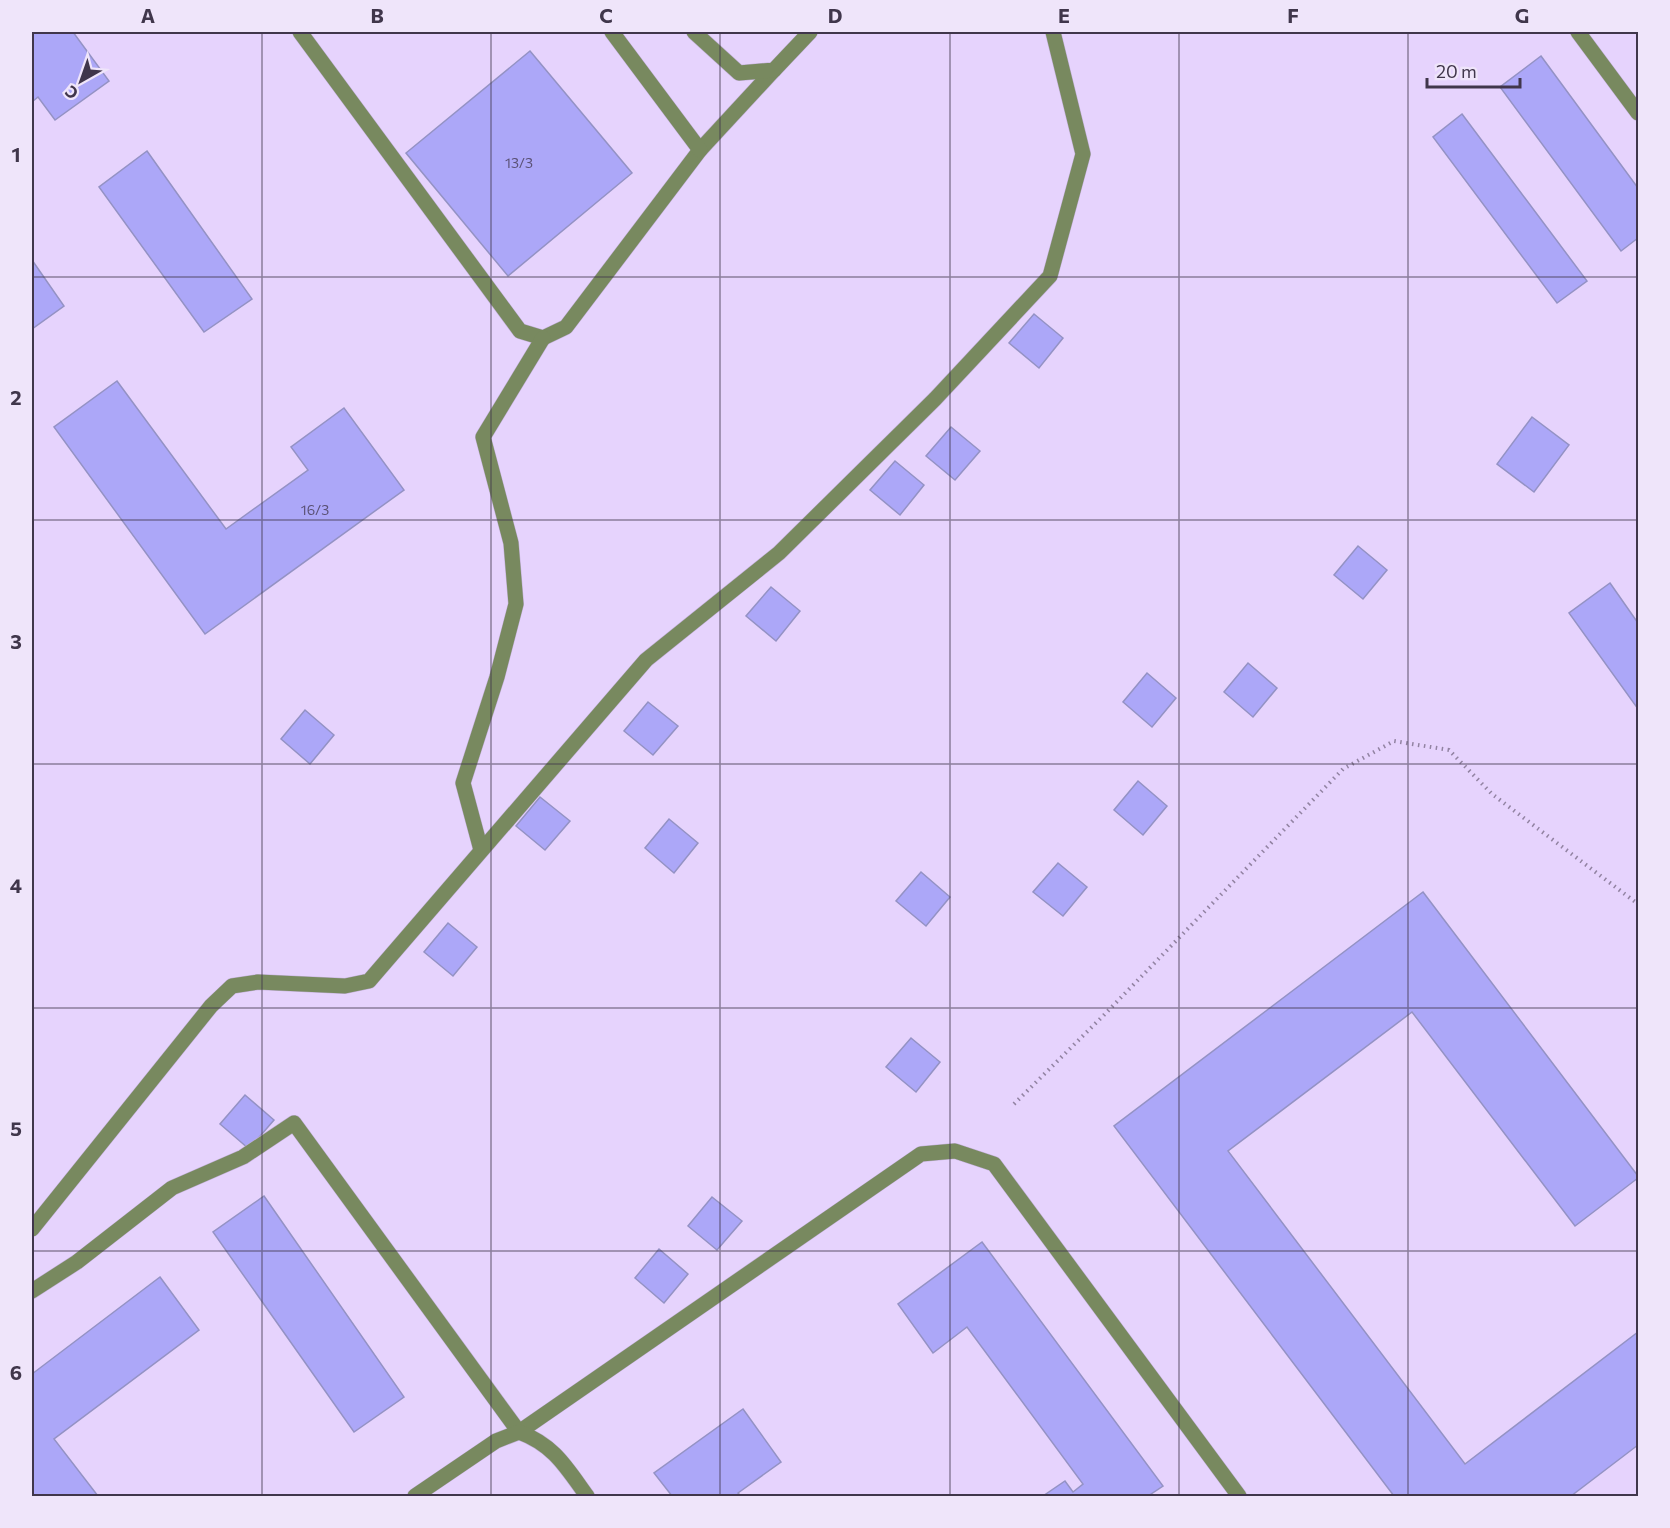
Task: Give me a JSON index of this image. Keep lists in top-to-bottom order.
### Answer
{
  "house_numbers": ["13/3", "16/3"],
  "scale_bar": "20 m",
  "north": "bottom left",
  "grid": {
    "columns": [
      "A",
      "B",
      "C",
      "D",
      "E",
      "F",
      "G"
    ],
    "rows": [
      "1",
      "2",
      "3",
      "4",
      "5",
      "6"
    ]
  }
}
